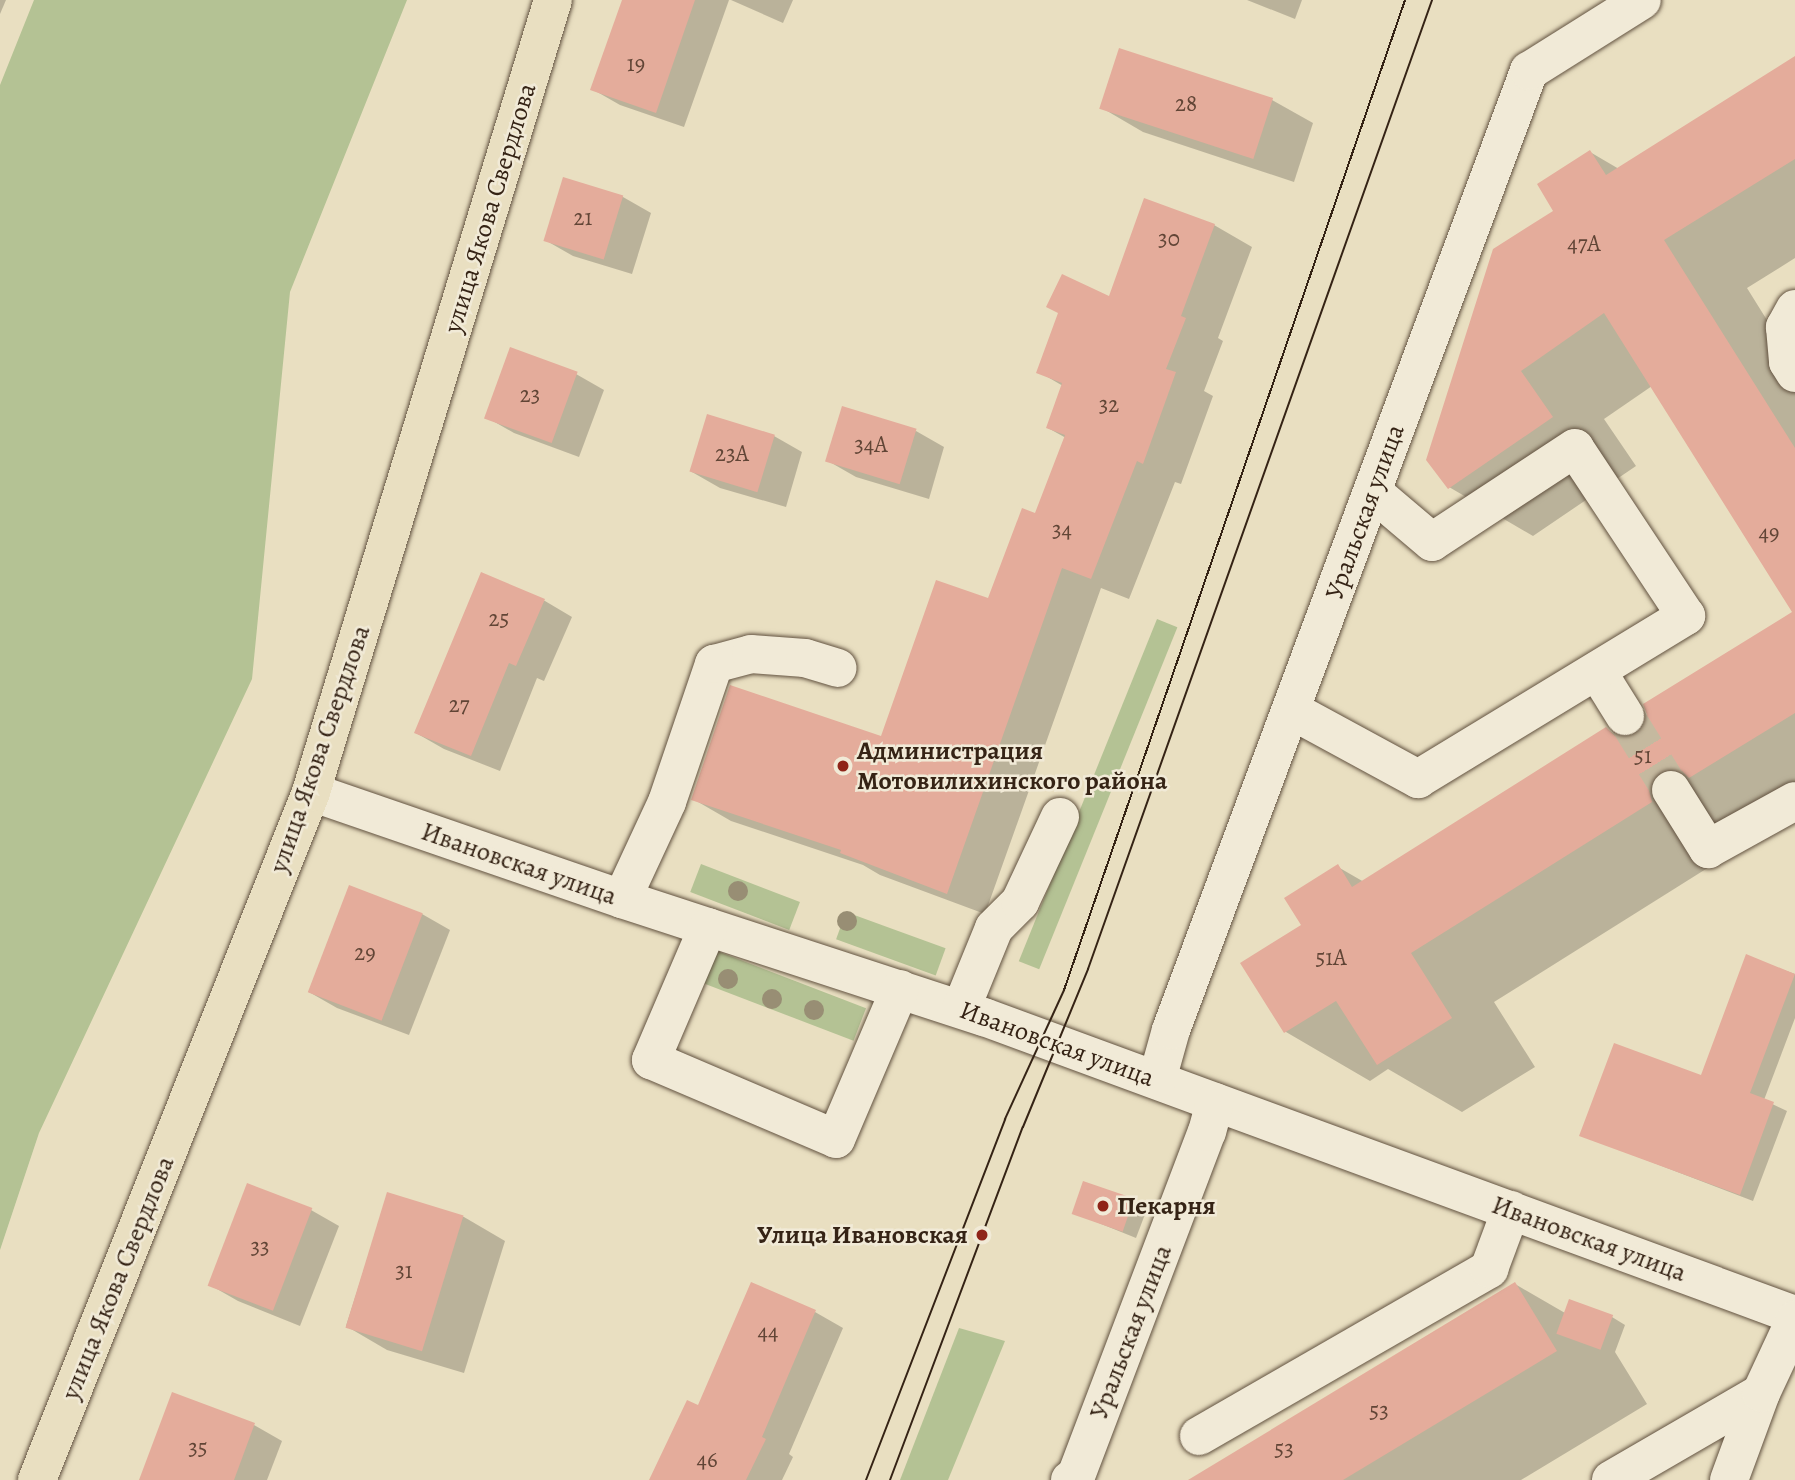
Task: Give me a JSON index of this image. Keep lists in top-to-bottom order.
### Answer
{
  "streets": {
    "main road": ["улица Якова Свердлова"],
    "street": ["Уральская улица", "Ивановская улица"]
  },
  "crossings": [
    ["улица Якова Свердлова", "Ивановская улица"],
    ["Уральская улица", "Ивановская улица"]
  ],
  "places": ["Администрация Мотовилихинского района", "Пекарня", "Улица Ивановская"],
  "house_numbers": [
    "19",
    "28",
    "21",
    "30",
    "47А",
    "23",
    "32",
    "34А",
    "23А",
    "34",
    "49",
    "25",
    "27",
    "51",
    "29",
    "51А",
    "33",
    "31",
    "44",
    "53",
    "35",
    "53",
    "46"
  ]
}
